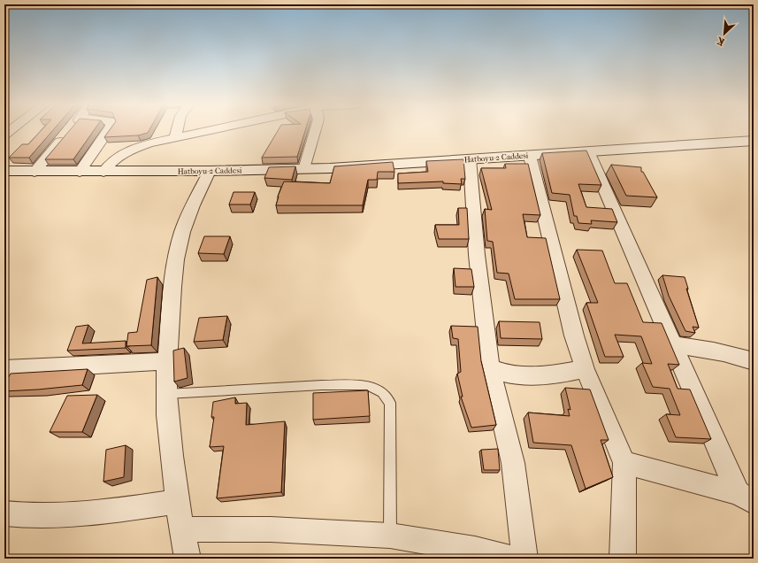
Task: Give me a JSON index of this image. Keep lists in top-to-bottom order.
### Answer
{
  "streets": {
    "main road": ["Hatboyu-2 Caddesi"]
  },
  "north": "bottom left"
}
